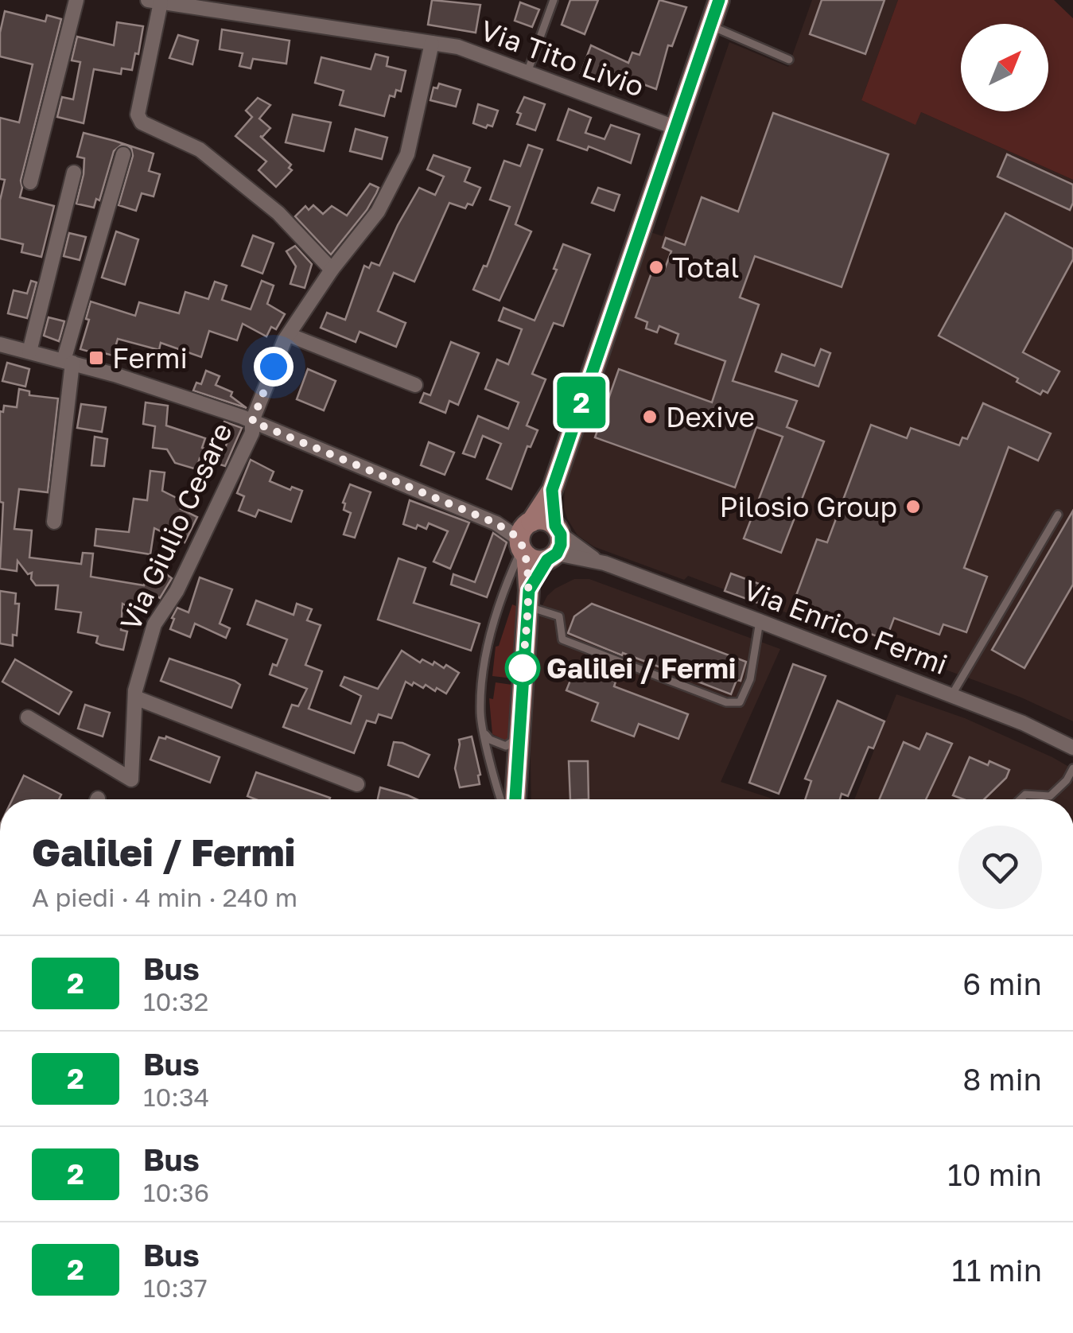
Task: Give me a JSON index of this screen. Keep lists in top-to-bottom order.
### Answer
{
  "streets": {
    "street": ["Via Tito Livio", "Via Giulio Cesare", "Via Enrico Fermi"]
  },
  "crossings": [
    ["Via Tito Livio", "Via Giulio Cesare"]
  ],
  "places": {
    "other": [
      "Total",
      "Dexive",
      "Pilosio Group",
      "Galilei / Fermi"
    ],
    "transit": ["Fermi"]
  },
  "lines": ["bus line 2"],
  "north": "top right",
  "page": {
    "on_map": "2",
    "heading": ["Galilei / Fermi", "A piedi · 4 min · 240 m"],
    "list": [
      {
        "mark": "2",
        "name": "Bus",
        "note": "10:32",
        "value": "6 min"
      },
      {
        "mark": "2",
        "name": "Bus",
        "note": "10:34",
        "value": "8 min"
      },
      {
        "mark": "2",
        "name": "Bus",
        "note": "10:36",
        "value": "10 min"
      },
      {
        "mark": "2",
        "name": "Bus",
        "note": "10:37",
        "value": "11 min"
      }
    ]
  }
}
